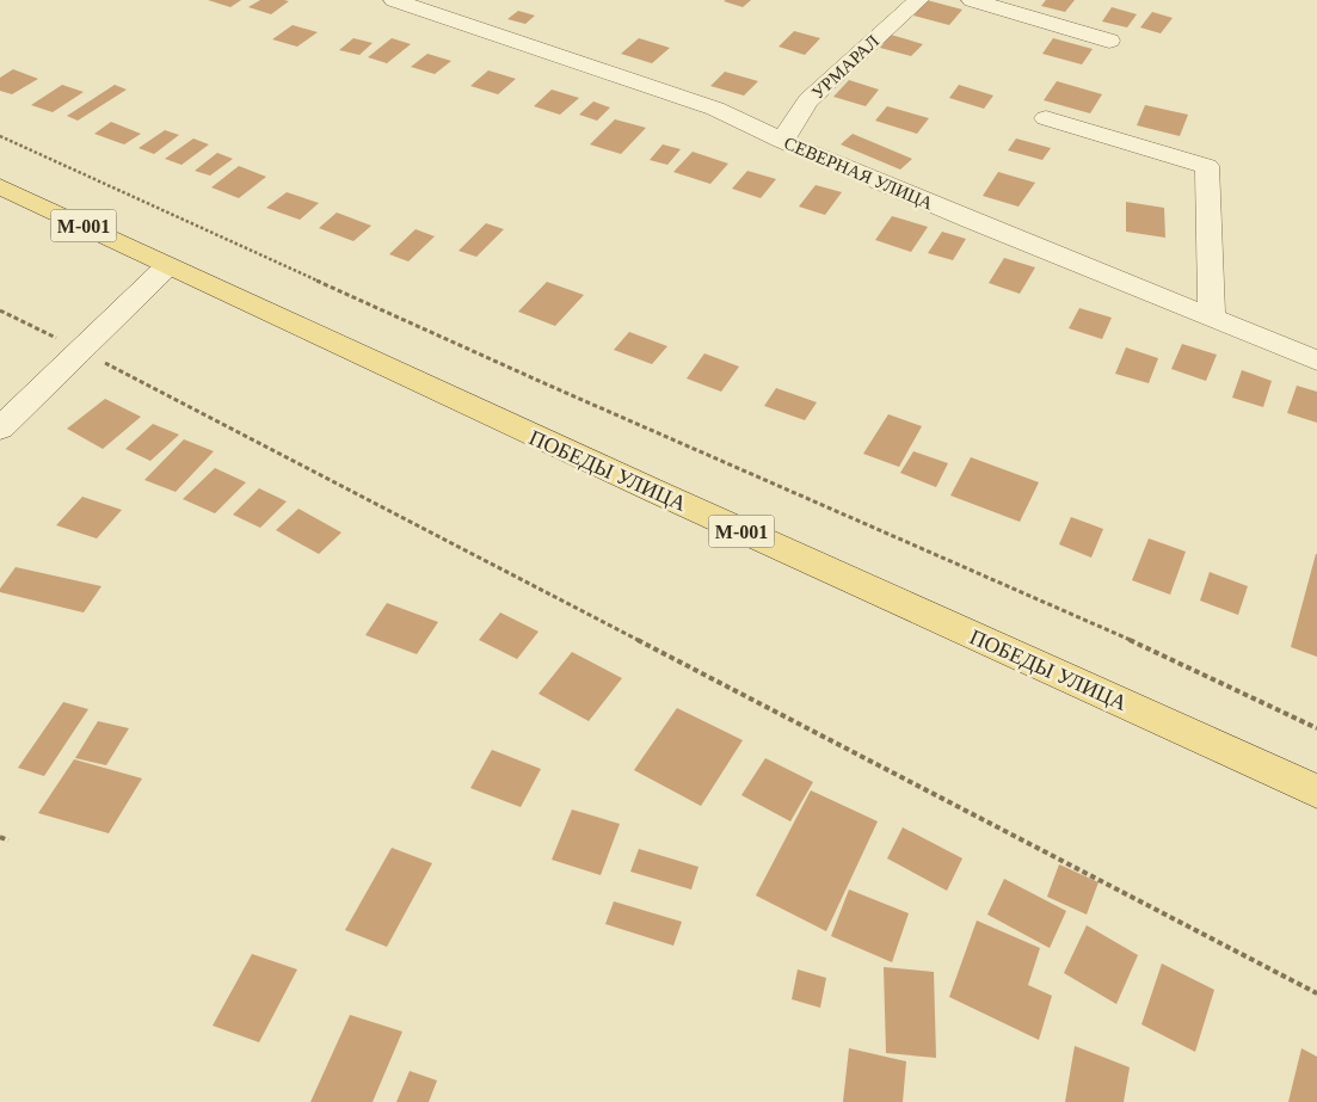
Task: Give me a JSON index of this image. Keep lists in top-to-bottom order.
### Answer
{
  "streets": {
    "main road": ["М-001", "ПОБЕДЫ УЛИЦА"],
    "street": ["УРМАРАЛ", "СЕВЕРНАЯ УЛИЦА"]
  },
  "crossings": [
    ["УРМАРАЛ", "СЕВЕРНАЯ УЛИЦА"]
  ]
}
